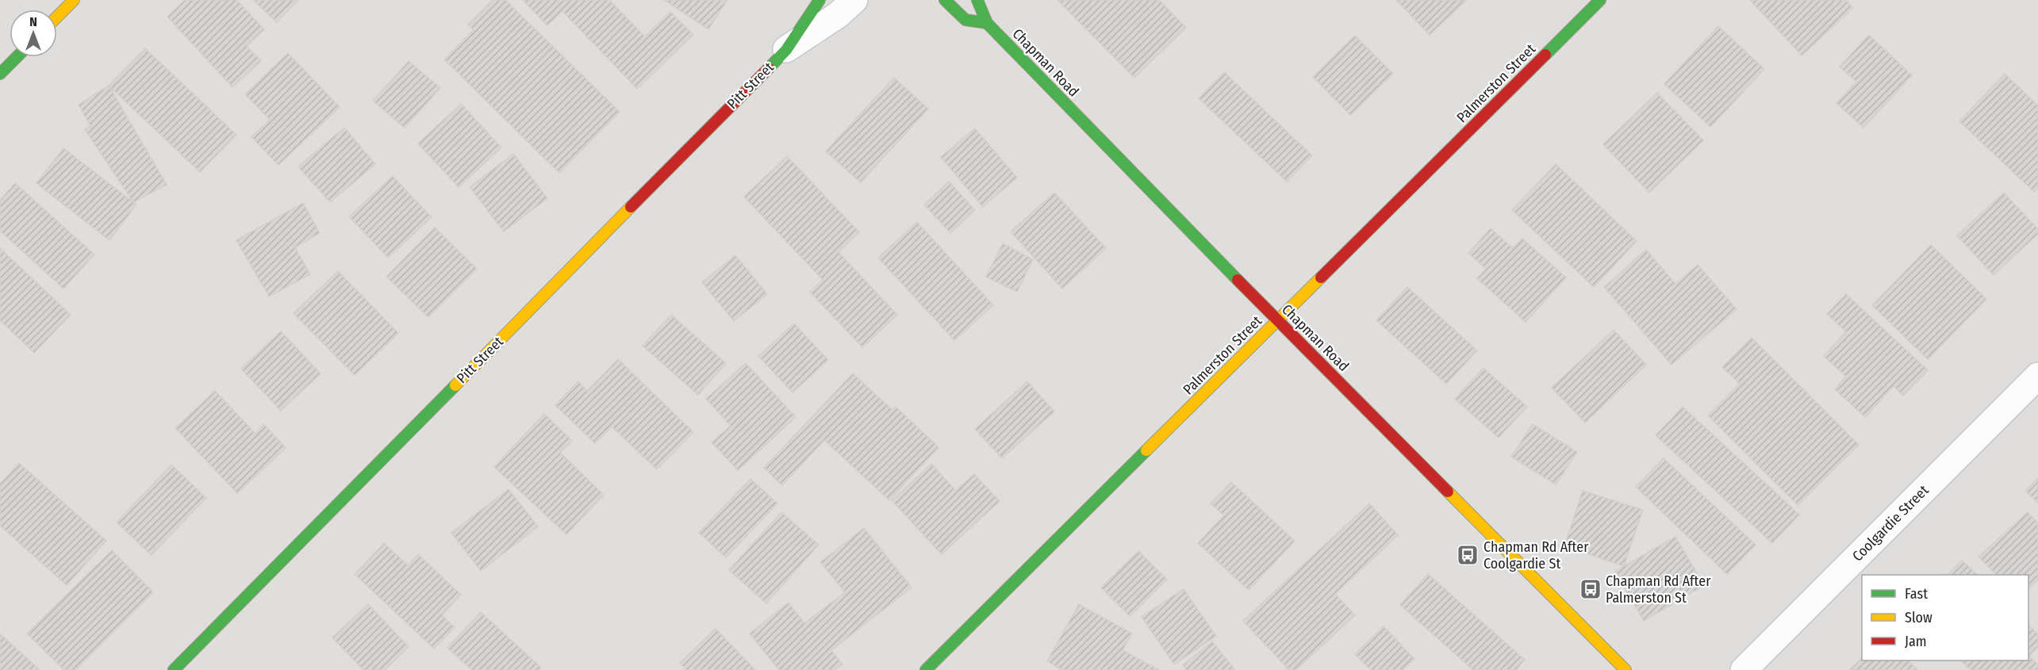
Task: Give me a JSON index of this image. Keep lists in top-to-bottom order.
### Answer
{
  "streets": {
    "street": [
      "Chapman Road",
      "Palmerston Street",
      "Pitt Street",
      "Coolgardie Street"
    ]
  },
  "crossings": [
    ["Chapman Road", "Palmerston Street"]
  ],
  "places": {
    "bus stop": ["Chapman Rd After Coolgardie St", "Chapman Rd After Palmerston St"]
  },
  "legend": ["Fast", "Slow", "Jam"],
  "north": "top"
}
